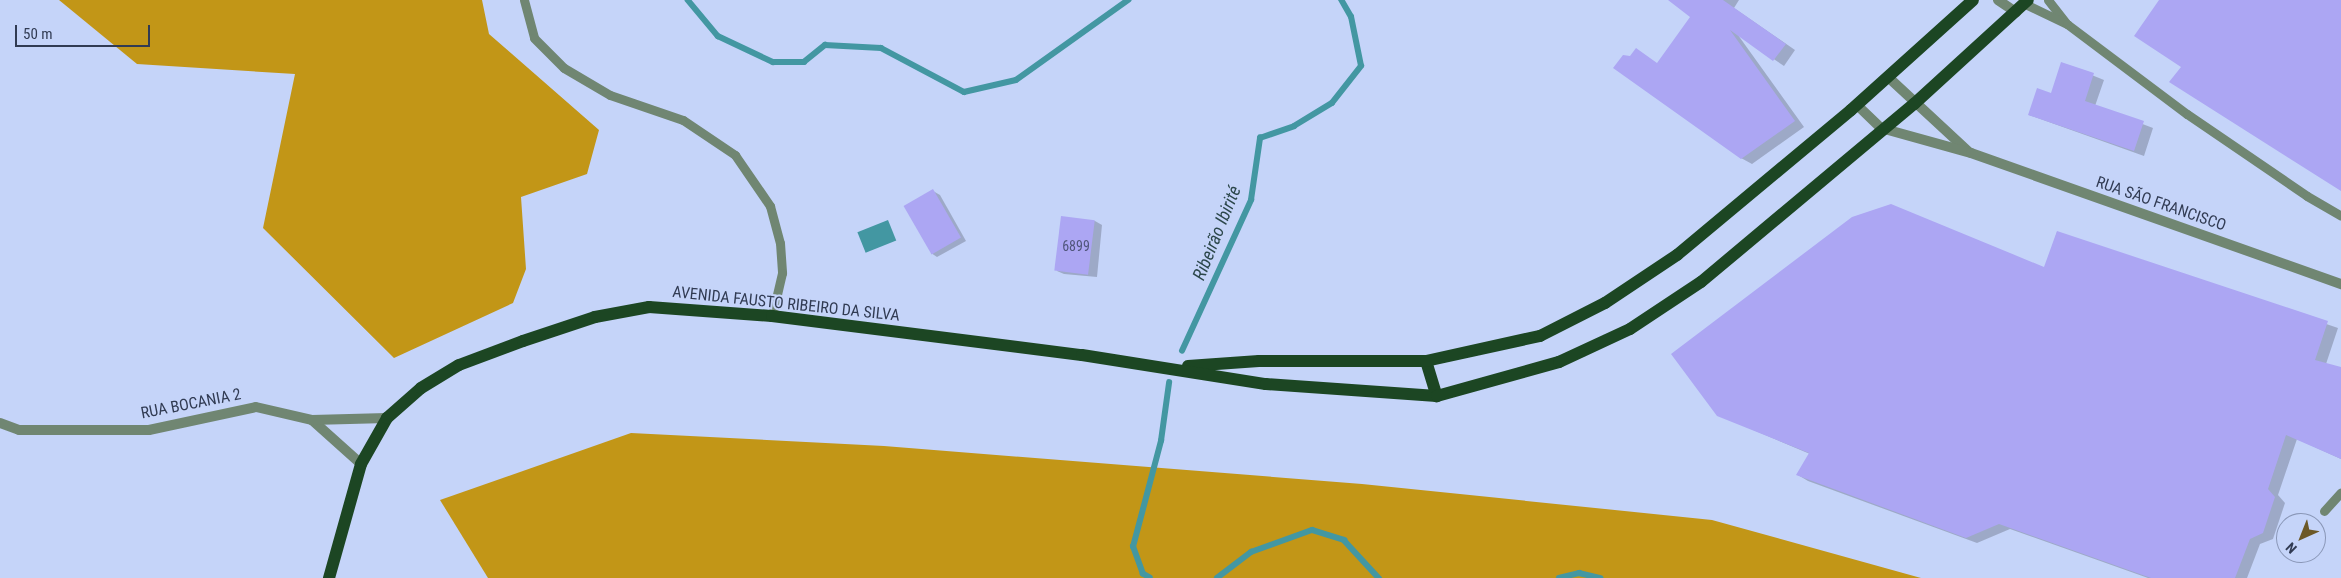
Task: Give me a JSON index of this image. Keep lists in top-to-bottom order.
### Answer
{
  "streets": {
    "main road": ["AVENIDA FAUSTO RIBEIRO DA SILVA"],
    "street": ["RUA SÃO FRANCISCO", "RUA BOCANIA 2"]
  },
  "crossings": [
    ["AVENIDA FAUSTO RIBEIRO DA SILVA", "RUA BOCANIA 2"]
  ],
  "water": ["Ribeirão Ibirité"],
  "house_numbers": ["6899"],
  "scale_bar": "50 m",
  "north": "bottom left"
}
